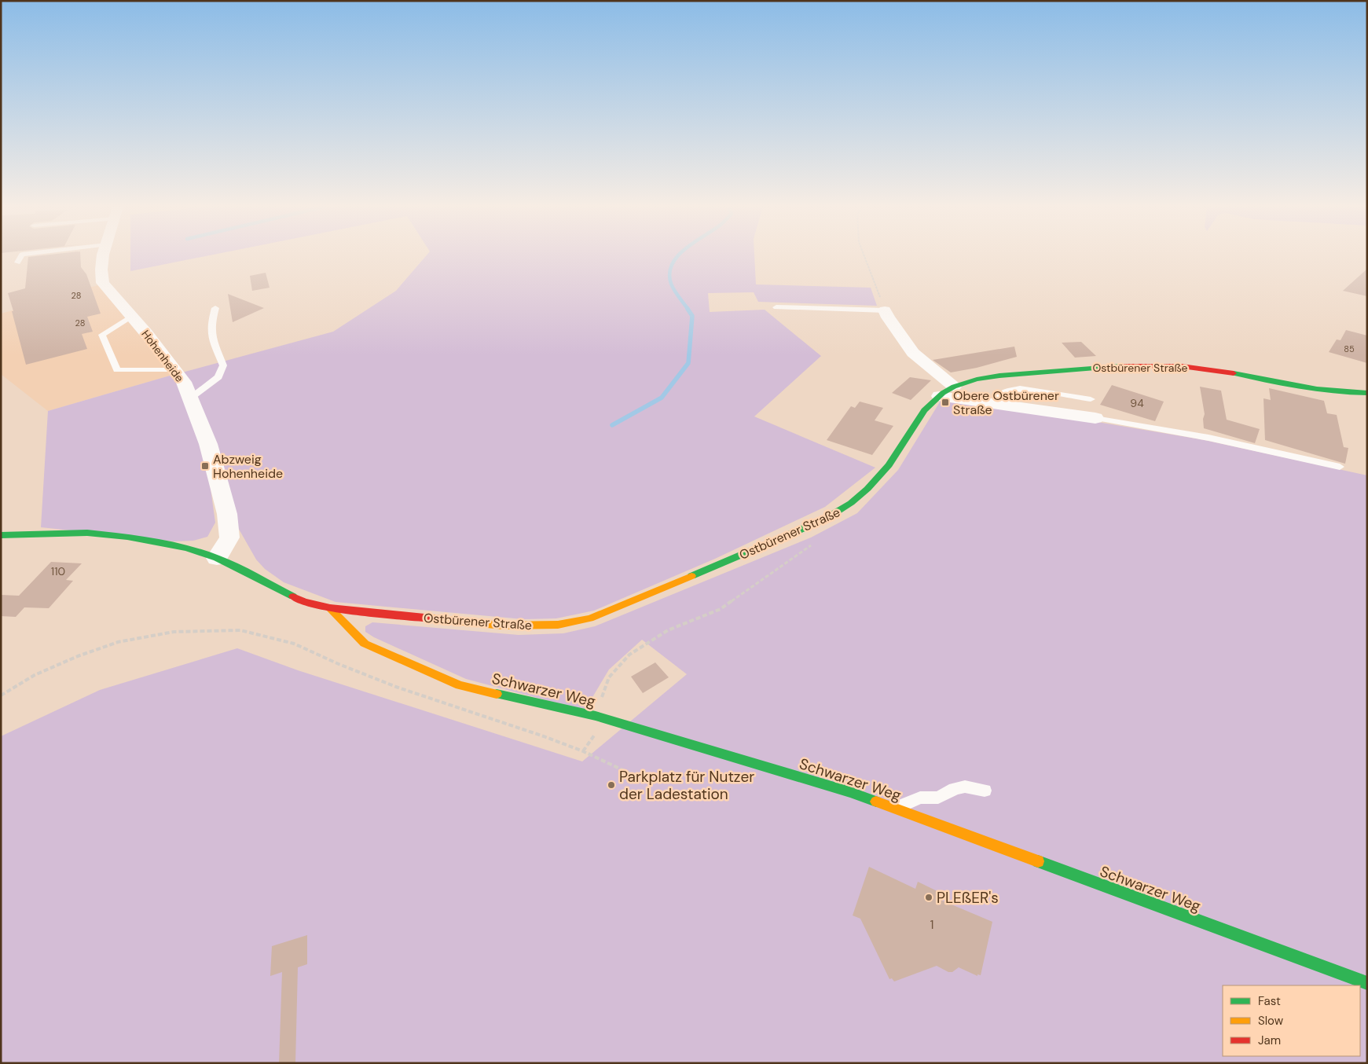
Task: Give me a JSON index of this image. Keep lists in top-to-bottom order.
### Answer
{
  "streets": {
    "street": ["Hohenheide", "Ostbürener Straße", "Schwarzer Weg"]
  },
  "crossings": [
    ["Hohenheide", "Ostbürener Straße"],
    ["Ostbürener Straße", "Schwarzer Weg"]
  ],
  "places": {
    "transit": ["Obere Ostbürener Straße", "Abzweig Hohenheide"],
    "other": ["Parkplatz für Nutzer der Ladestation", "PLEßER's"]
  },
  "house_numbers": [
    "28",
    "28",
    "85",
    "94",
    "110",
    "1"
  ],
  "legend": ["Fast", "Slow", "Jam"]
}
